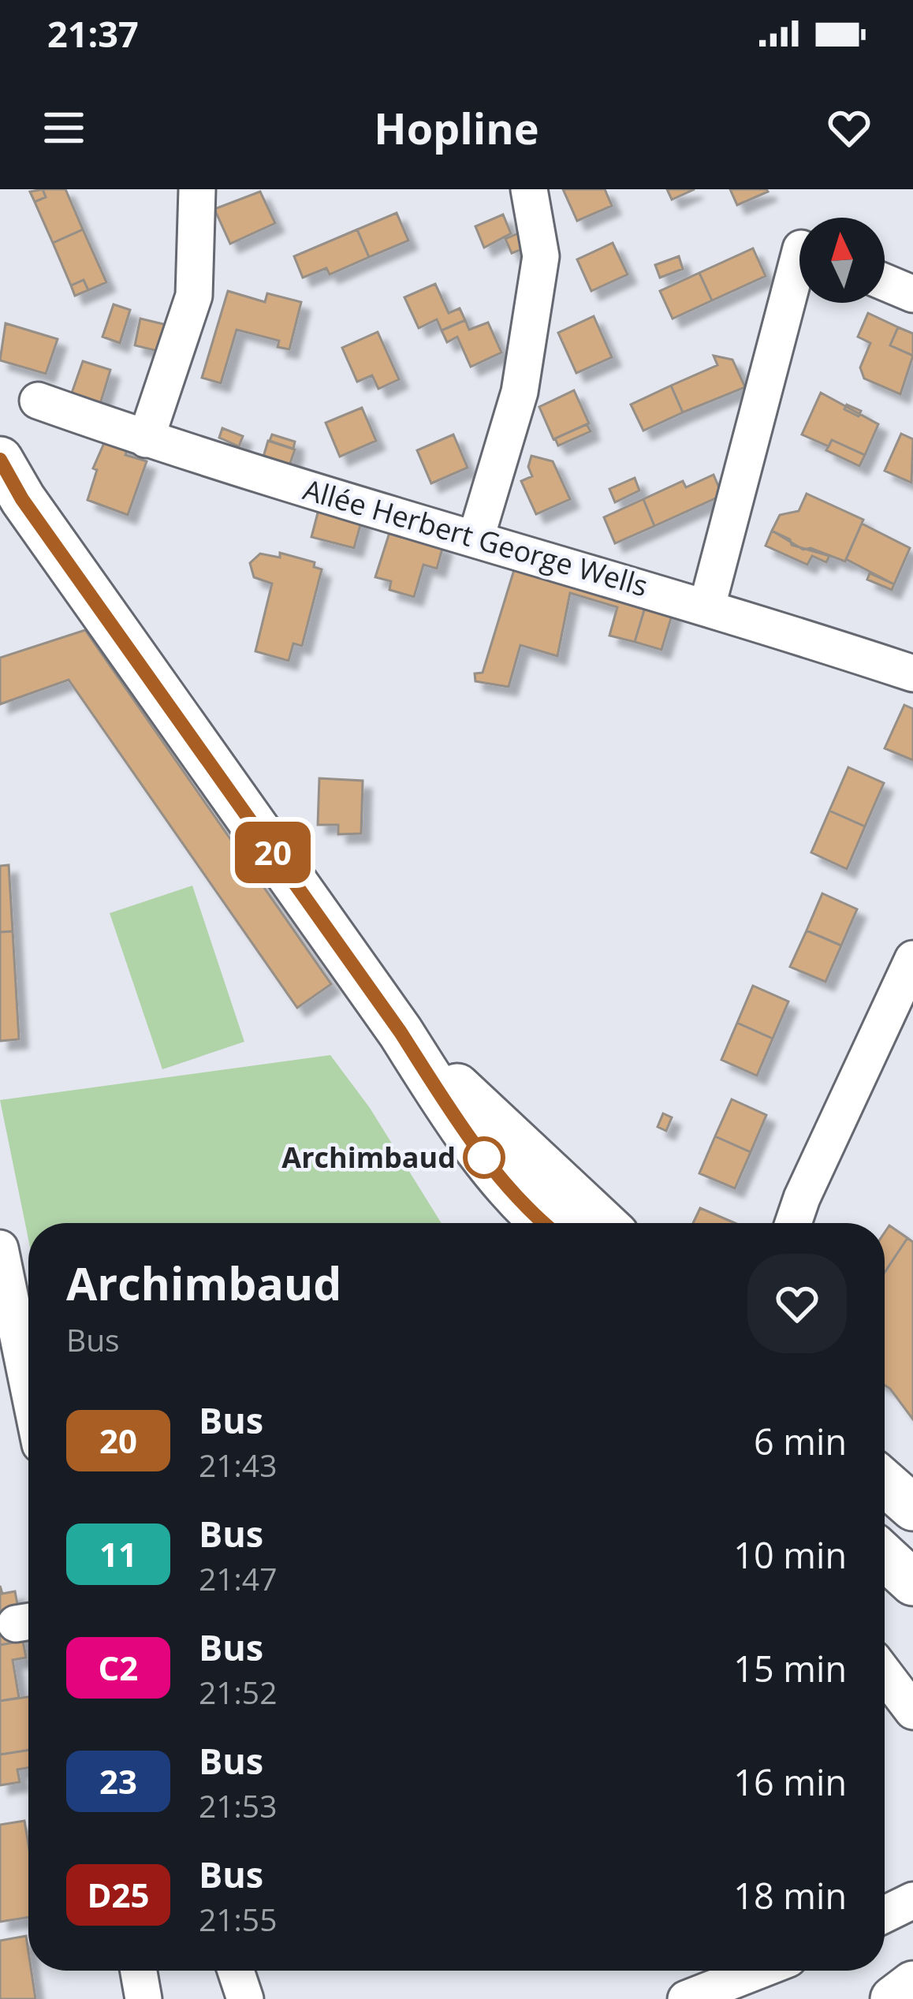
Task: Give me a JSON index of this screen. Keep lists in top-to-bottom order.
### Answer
{
  "streets": {
    "street": ["Allée Herbert George Wells"]
  },
  "places": ["Archimbaud"],
  "lines": ["bus line 20"],
  "north": "top",
  "page": {
    "status": "21:37",
    "header": "Hopline",
    "on_map": "20",
    "heading": ["Archimbaud", "Bus"],
    "list": [
      {
        "mark": "20",
        "name": "Bus",
        "note": "21:43",
        "value": "6 min"
      },
      {
        "mark": "11",
        "name": "Bus",
        "note": "21:47",
        "value": "10 min"
      },
      {
        "mark": "C2",
        "name": "Bus",
        "note": "21:52",
        "value": "15 min"
      },
      {
        "mark": "23",
        "name": "Bus",
        "note": "21:53",
        "value": "16 min"
      },
      {
        "mark": "D25",
        "name": "Bus",
        "note": "21:55",
        "value": "18 min"
      }
    ]
  }
}
